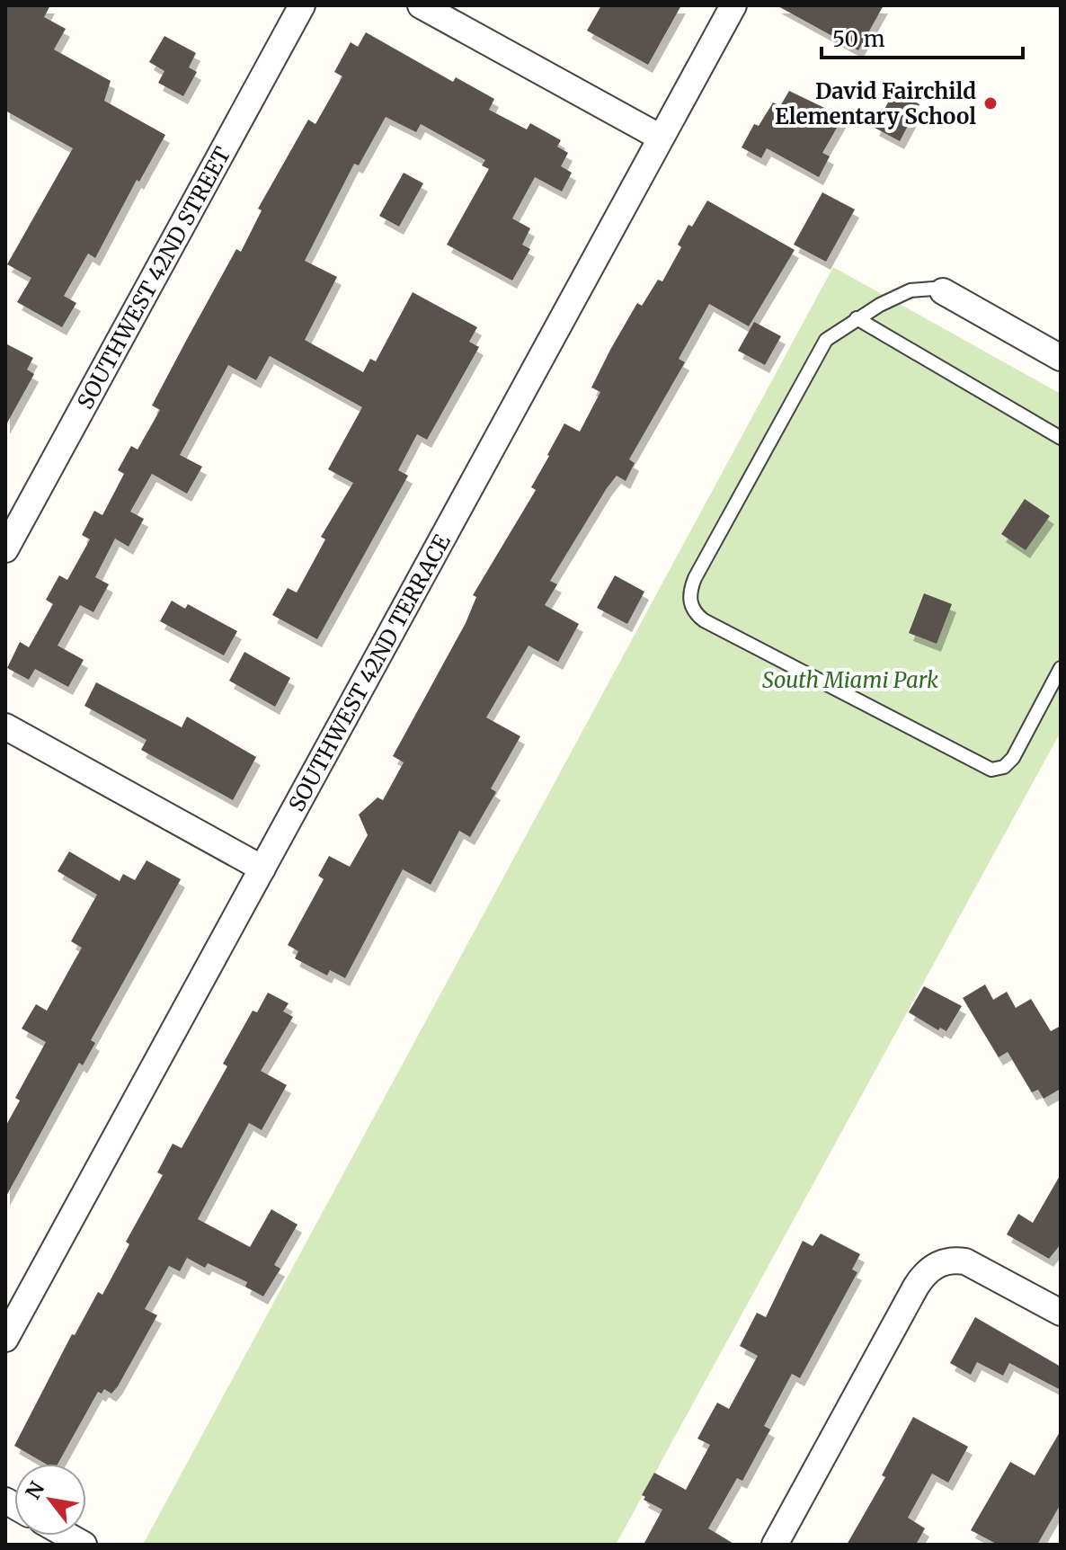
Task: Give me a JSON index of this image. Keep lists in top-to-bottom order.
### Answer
{
  "streets": {
    "street": ["SOUTHWEST 42ND STREET", "SOUTHWEST 42ND TERRACE"]
  },
  "parks": ["South Miami Park"],
  "places": ["David Fairchild Elementary School"],
  "scale_bar": "50 m",
  "north": "top left"
}
